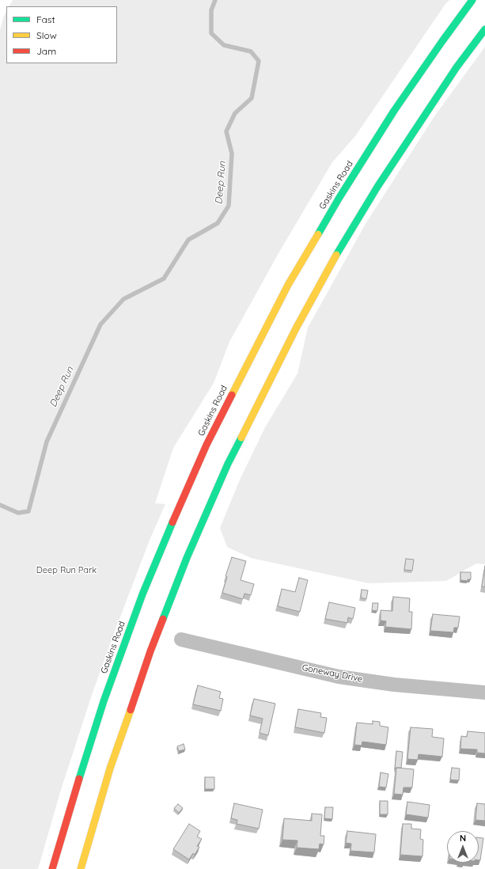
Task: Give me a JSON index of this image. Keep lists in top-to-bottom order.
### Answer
{
  "streets": {
    "main road": ["Gaskins Road"],
    "street": ["Goneway Drive"]
  },
  "water": ["Deep Run"],
  "parks": ["Deep Run Park"],
  "legend": ["Fast", "Slow", "Jam"],
  "north": "top"
}
